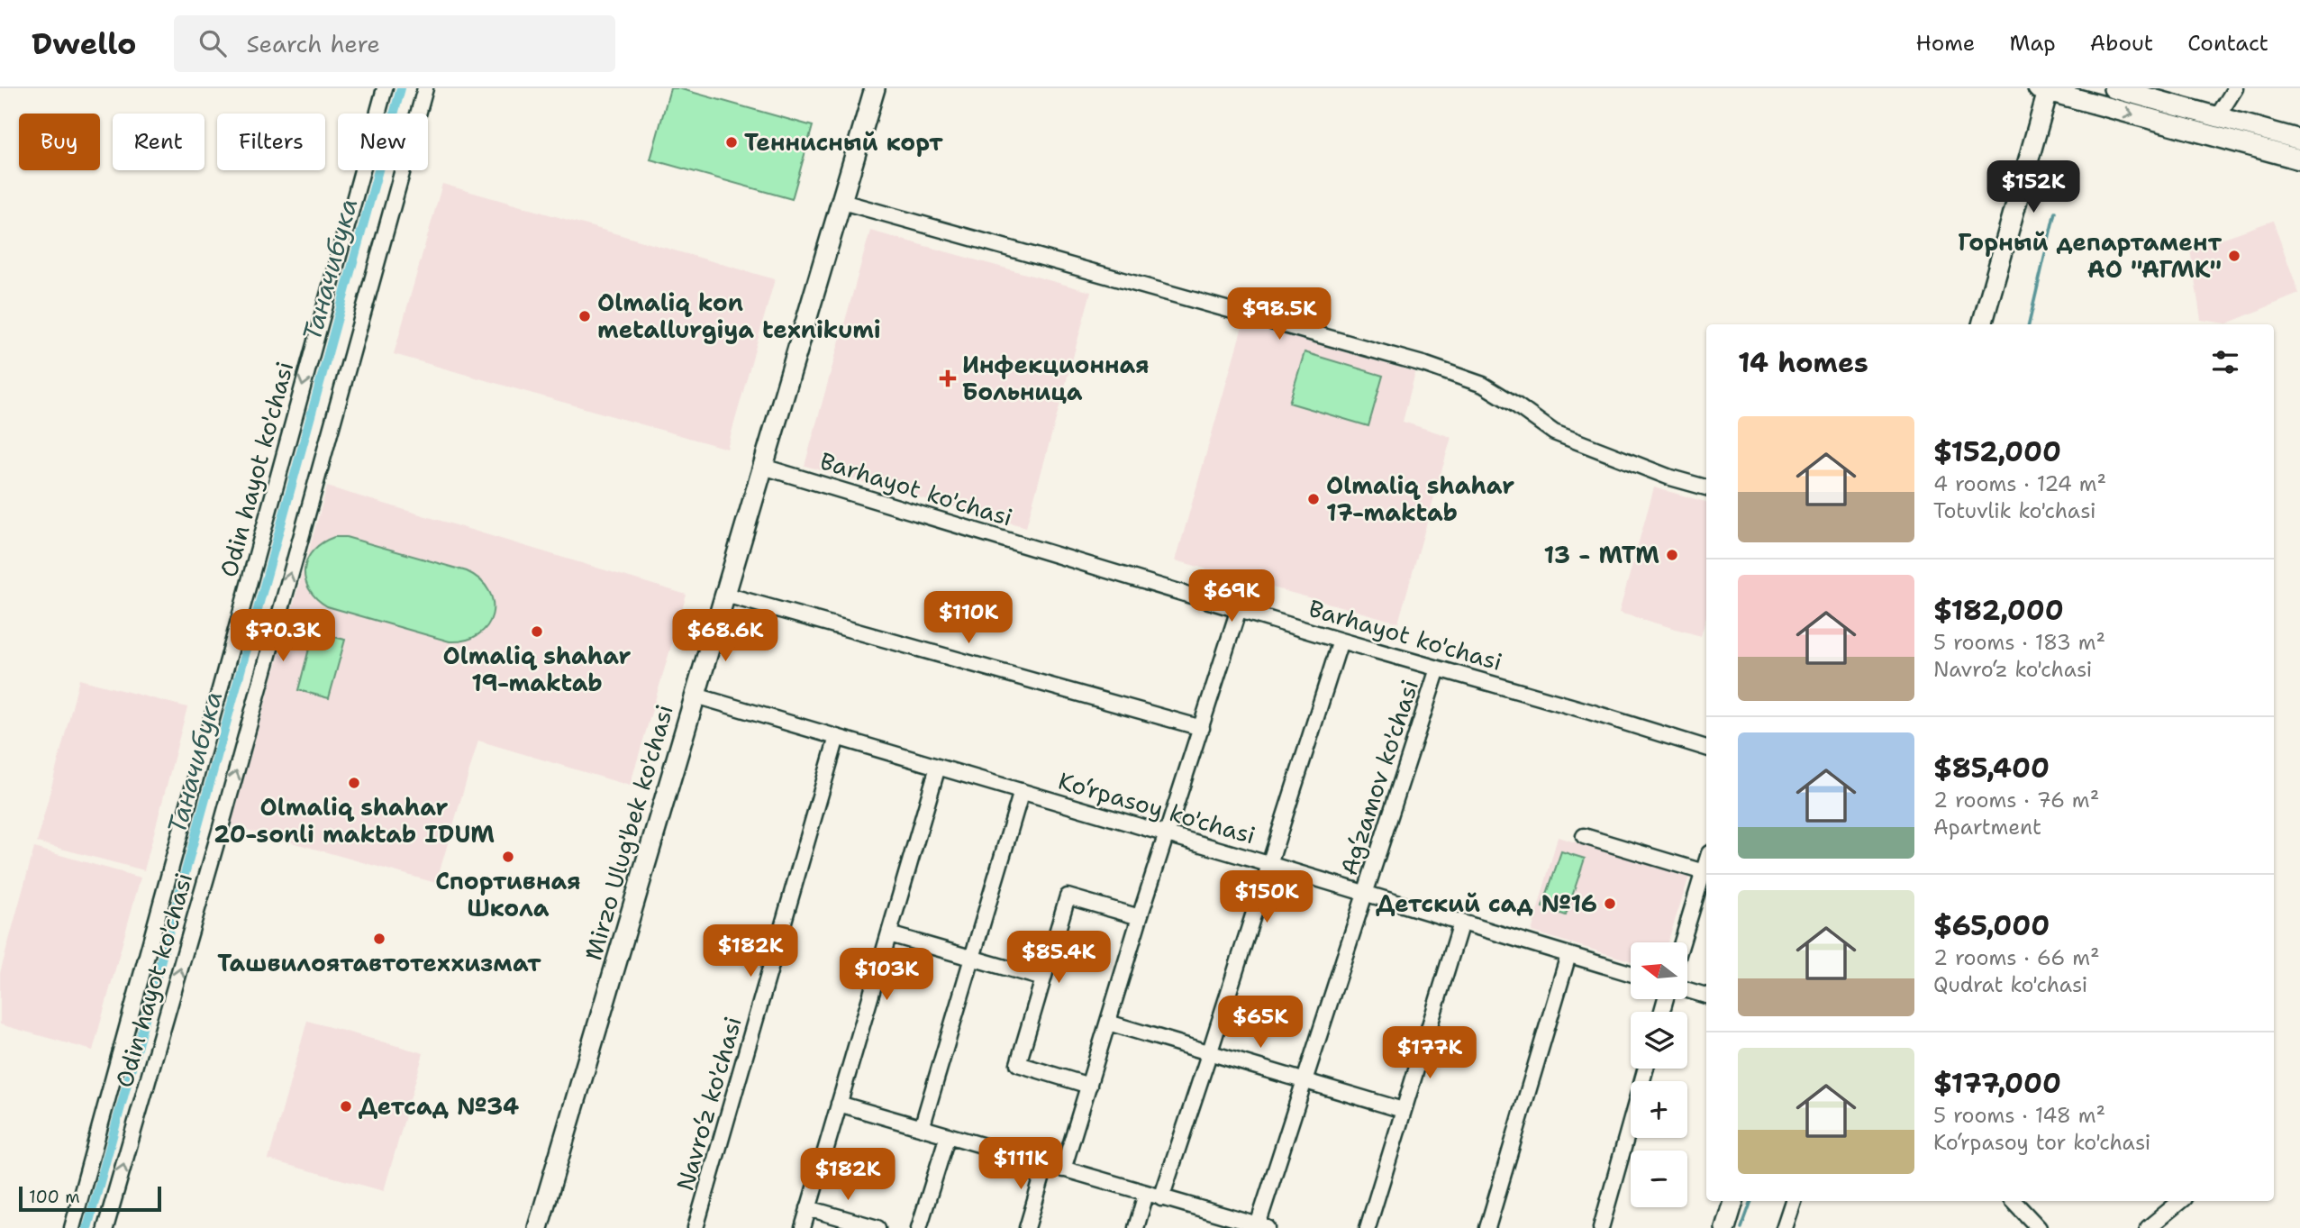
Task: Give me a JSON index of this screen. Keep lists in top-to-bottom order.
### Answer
{
  "streets": {
    "main road": ["Mirzo Ulug'bek ko'chasi"],
    "street": [
      "Odin hayot ko'chasi",
      "Barhayot ko'chasi",
      "Ag‘zamov ko'chasi",
      "Ko‘rpasoy ko'chasi",
      "Navro‘z ko'chasi"
    ]
  },
  "crossings": [
    ["Barhayot ko'chasi", "Ag‘zamov ko'chasi"],
    ["Barhayot ko'chasi", "Mirzo Ulug'bek ko'chasi"],
    ["Ag‘zamov ko'chasi", "Ko‘rpasoy ko'chasi"],
    ["Ko‘rpasoy ko'chasi", "Mirzo Ulug'bek ko'chasi"],
    ["Ko‘rpasoy ko'chasi", "Navro‘z ko'chasi"]
  ],
  "water": ["Таначибука"],
  "places": {
    "other": [
      "Теннисный корт",
      "Горный департамент АО \"АГМК\"",
      "Olmaliq kon metallurgiya texnikumi",
      "Olmaliq shahar 17-maktab",
      "13 - MTM",
      "Olmaliq shahar 19-maktab",
      "Olmaliq shahar 20-sonli maktab IDUM",
      "Спортивная Школа",
      "Детский сад №16",
      "Ташвилоятавтотеххизмат",
      "Детсад №34"
    ],
    "health": ["Инфекционная Больница"]
  },
  "scale_bar": "100 m",
  "north": "left",
  "page": {
    "header": "Dwello",
    "search": "Search here",
    "nav": [
      "Home",
      "Map",
      "About",
      "Contact"
    ],
    "chip": [
      "Buy",
      "Rent",
      "Filters",
      "New"
    ],
    "price": [
      "$152K",
      "$98.5K",
      "$69K",
      "$110K",
      "$70.3K",
      "$68.6K",
      "$150K",
      "$182K",
      "$85.4K",
      "$103K",
      "$65K",
      "$177K",
      "$111K",
      "$182K"
    ],
    "heading": "14 homes",
    "list": [
      {
        "name": "$152,000",
        "note": "4 rooms · 124 m² · Totuvlik ko'chasi"
      },
      {
        "name": "$182,000",
        "note": "5 rooms · 183 m² · Navro‘z ko'chasi"
      },
      {
        "name": "$85,400",
        "note": "2 rooms · 76 m² · Apartment"
      },
      {
        "name": "$65,000",
        "note": "2 rooms · 66 m² · Qudrat ko'chasi"
      },
      {
        "name": "$177,000",
        "note": "5 rooms · 148 m² · Ko‘rpasoy tor ko'chasi"
      }
    ],
    "map_buttons": ["+", "−"],
    "scale": "100 m"
  }
}
